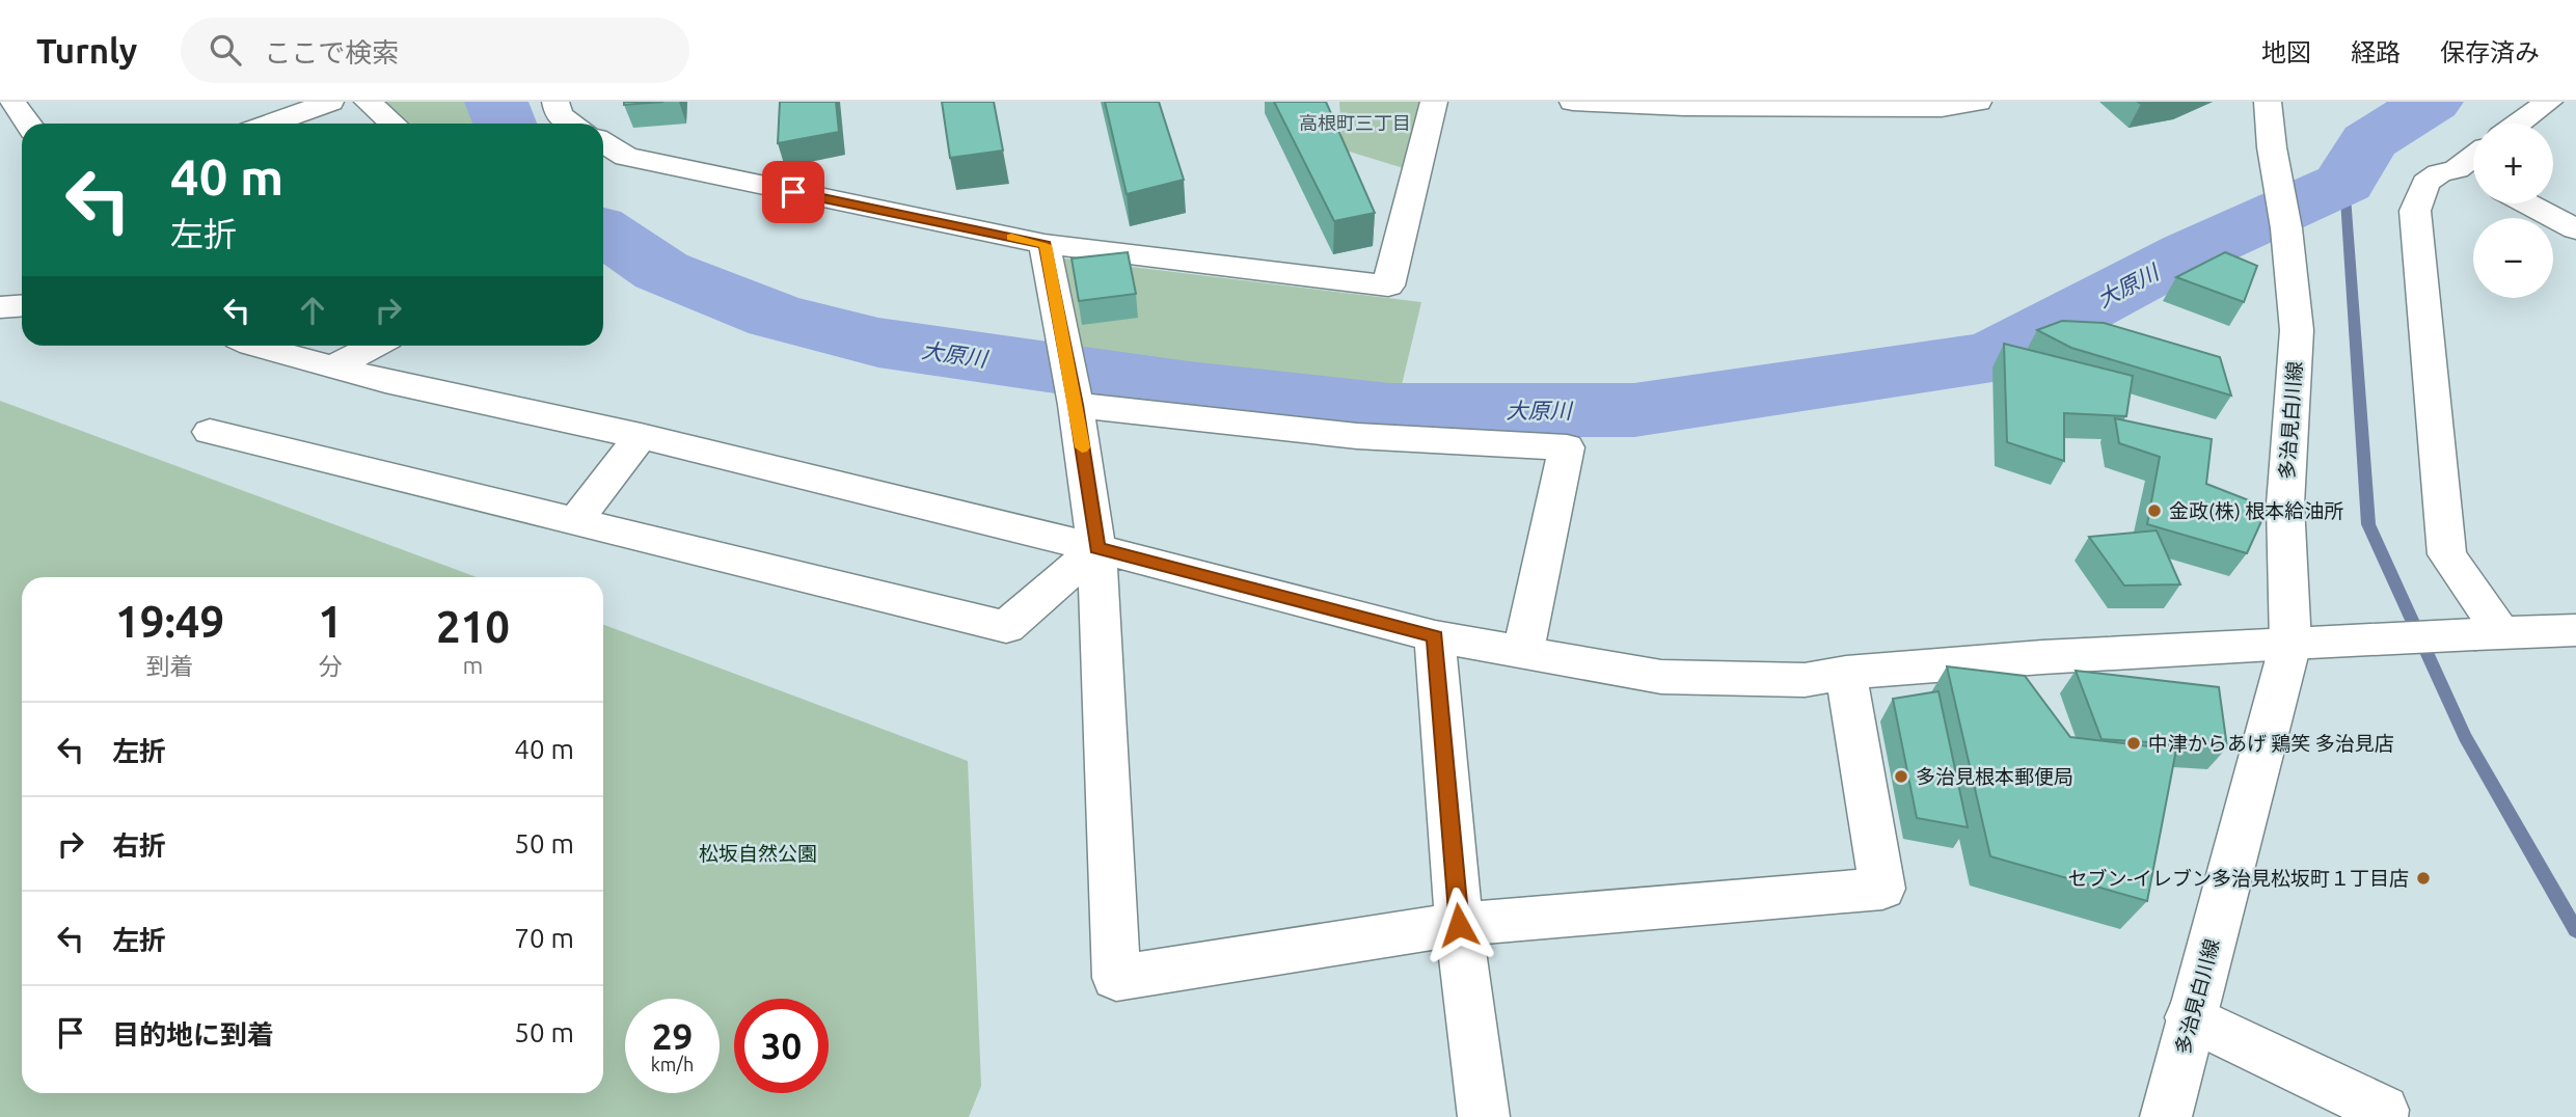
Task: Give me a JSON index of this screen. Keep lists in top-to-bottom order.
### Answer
{
  "streets": {
    "street": ["多治見白川線"]
  },
  "districts": ["高根町三丁目"],
  "water": ["大原川"],
  "parks": ["松坂自然公園"],
  "places": [
    "金政(株) 根本給油所",
    "中津からあげ 鶏笑 多治見店",
    "多治見根本郵便局",
    "セブン-イレブン多治見松坂町１丁目店"
  ],
  "page": {
    "header": "Turnly",
    "search": "ここで検索",
    "nav": ["地図", "経路", "保存済み"],
    "map_buttons": ["+", "−"],
    "turn": ["40 m", "左折"],
    "eta": [
      "19:49",
      "到着",
      "1",
      "分",
      "210",
      "m"
    ],
    "list": [
      {
        "name": "左折",
        "value": "40 m"
      },
      {
        "name": "右折",
        "value": "50 m"
      },
      {
        "name": "左折",
        "value": "70 m"
      },
      {
        "name": "目的地に到着",
        "value": "50 m"
      }
    ],
    "speed": "29 km/h",
    "limit": "30"
  }
}
